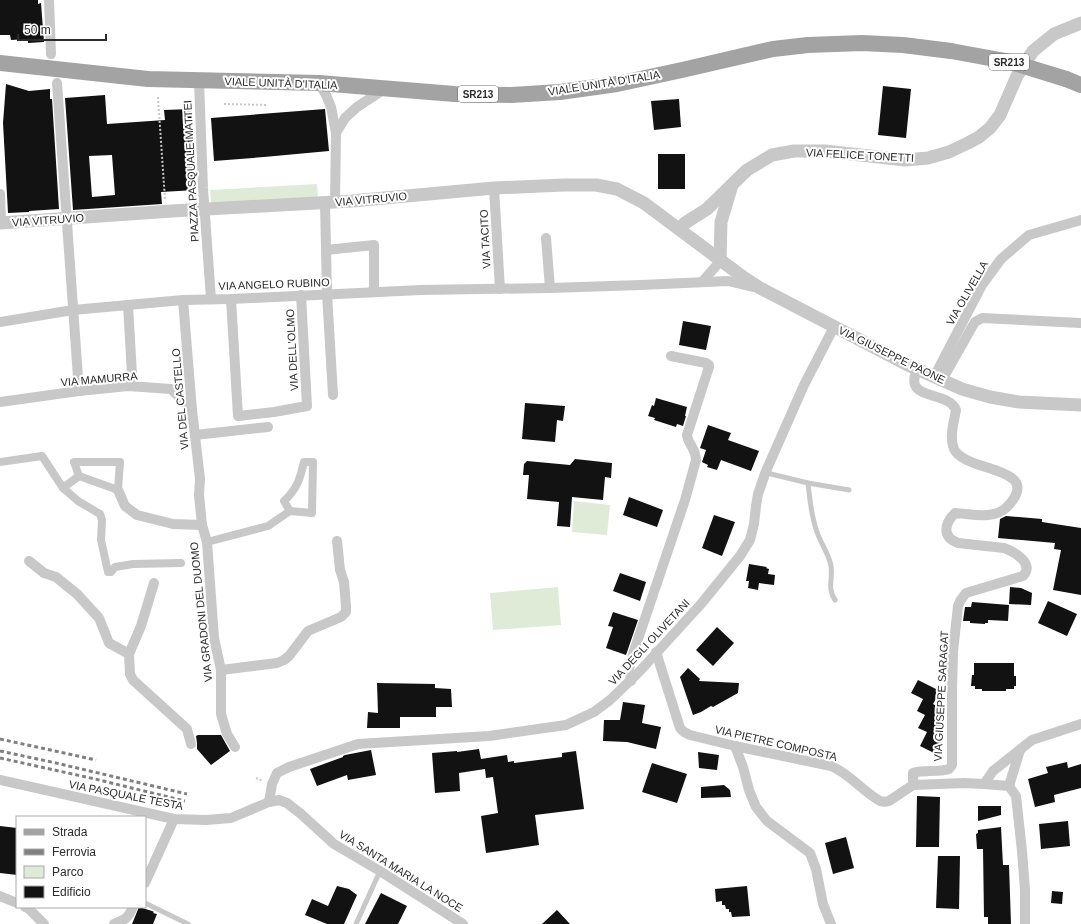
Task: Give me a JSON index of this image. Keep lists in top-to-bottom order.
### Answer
{
  "streets": {
    "main road": ["SR213", "VIALE UNITÀ D'ITALIA"],
    "street": [
      "VIA FELICE TONETTI",
      "PIAZZA PASQUALE MATTEI",
      "VIA VITRUVIO",
      "VIA TACITO",
      "VIA ANGELO RUBINO",
      "VIA OLIVELLA",
      "VIA DELL'OLMO",
      "VIA GIUSEPPE PAONE",
      "VIA MAMURRA",
      "VIA DEL CASTELLO",
      "VIA GRADONI DEL DUOMO",
      "VIA DEGLI OLIVETANI",
      "VIA GIUSEPPE SARAGAT",
      "VIA PIETRE COMPOSTA",
      "VIA PASQUALE TESTA",
      "VIA SANTA MARIA LA NOCE"
    ]
  },
  "crossings": [
    ["VIALE UNITÀ D'ITALIA", "PIAZZA PASQUALE MATTEI"],
    ["VIA FELICE TONETTI", "VIA VITRUVIO"],
    ["PIAZZA PASQUALE MATTEI", "VIA VITRUVIO"],
    ["PIAZZA PASQUALE MATTEI", "VIA ANGELO RUBINO"],
    ["VIA VITRUVIO", "VIA TACITO"],
    ["VIA VITRUVIO", "VIA GIUSEPPE PAONE"],
    ["VIA TACITO", "VIA ANGELO RUBINO"],
    ["VIA ANGELO RUBINO", "VIA DELL'OLMO"],
    ["VIA ANGELO RUBINO", "VIA GIUSEPPE PAONE"],
    ["VIA ANGELO RUBINO", "VIA DEL CASTELLO"],
    ["VIA OLIVELLA", "VIA GIUSEPPE PAONE"],
    ["VIA GIUSEPPE PAONE", "VIA DEGLI OLIVETANI"],
    ["VIA GIUSEPPE PAONE", "VIA GIUSEPPE SARAGAT"],
    ["VIA MAMURRA", "VIA DEL CASTELLO"],
    ["VIA DEL CASTELLO", "VIA GRADONI DEL DUOMO"],
    ["VIA DEGLI OLIVETANI", "VIA PIETRE COMPOSTA"],
    ["VIA DEGLI OLIVETANI", "VIA PASQUALE TESTA"],
    ["VIA DEGLI OLIVETANI", "VIA SANTA MARIA LA NOCE"],
    ["VIA GIUSEPPE SARAGAT", "VIA PIETRE COMPOSTA"],
    ["VIA PASQUALE TESTA", "VIA SANTA MARIA LA NOCE"]
  ],
  "legend": [
    "Strada",
    "Ferrovia",
    "Parco",
    "Edificio"
  ],
  "scale_bar": "50 m"
}
